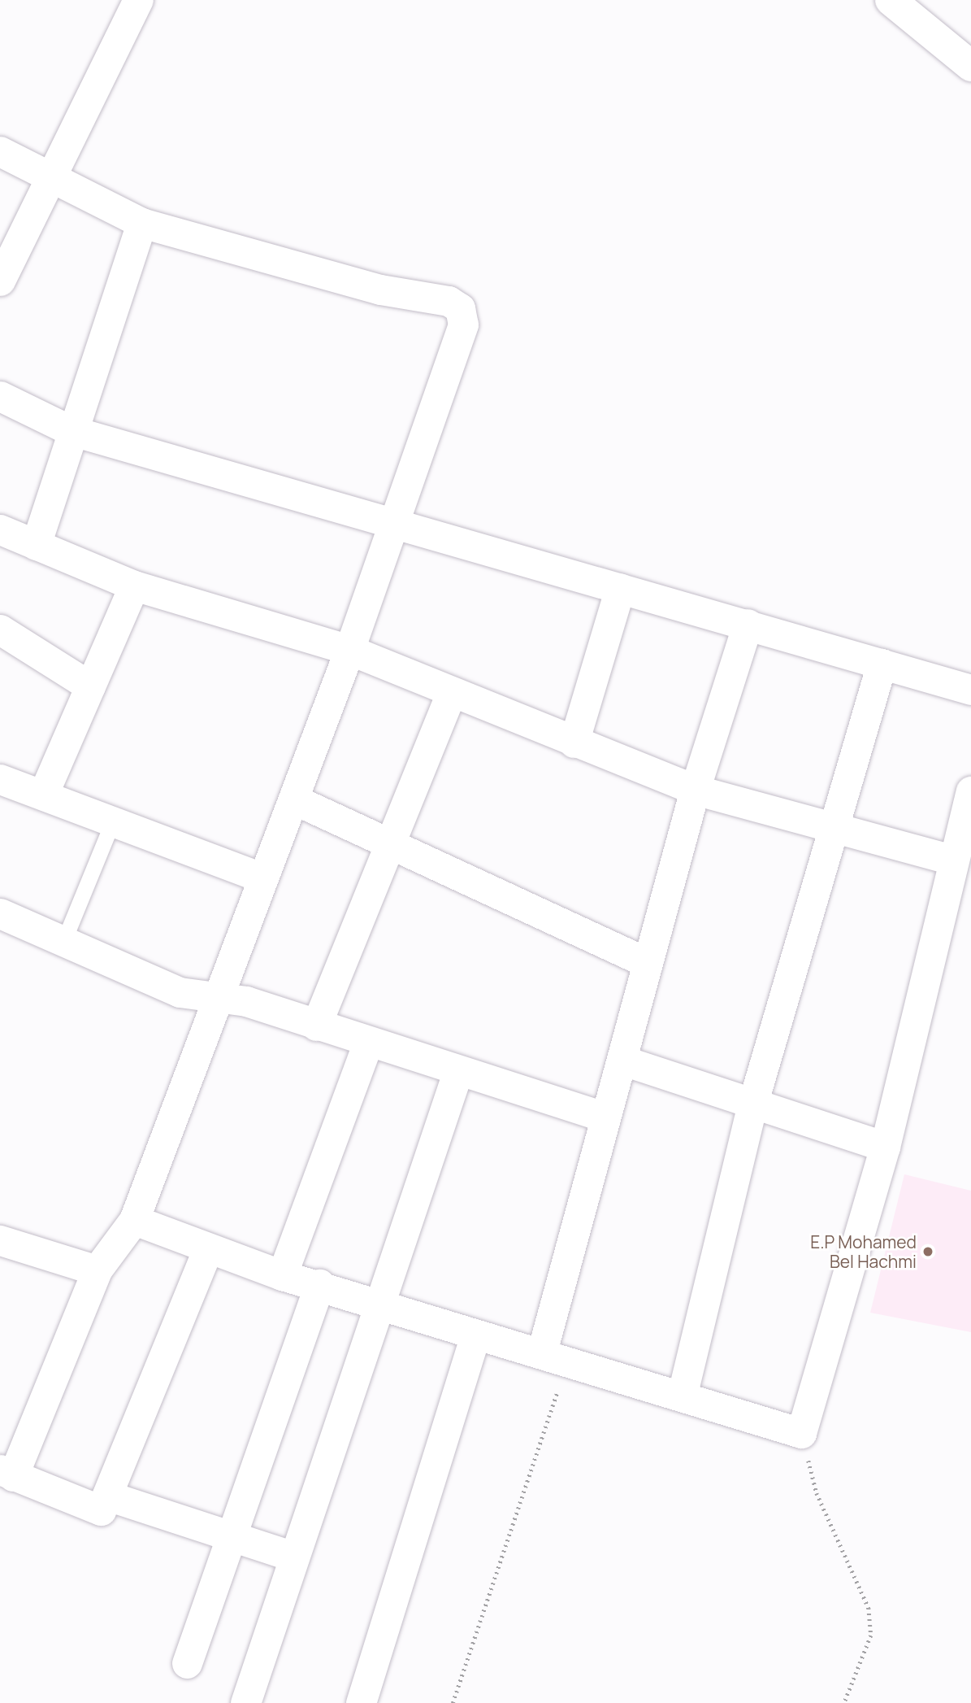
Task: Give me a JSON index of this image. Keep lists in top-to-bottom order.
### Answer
{
  "places": ["E.P Mohamed Bel Hachmi"]
}
